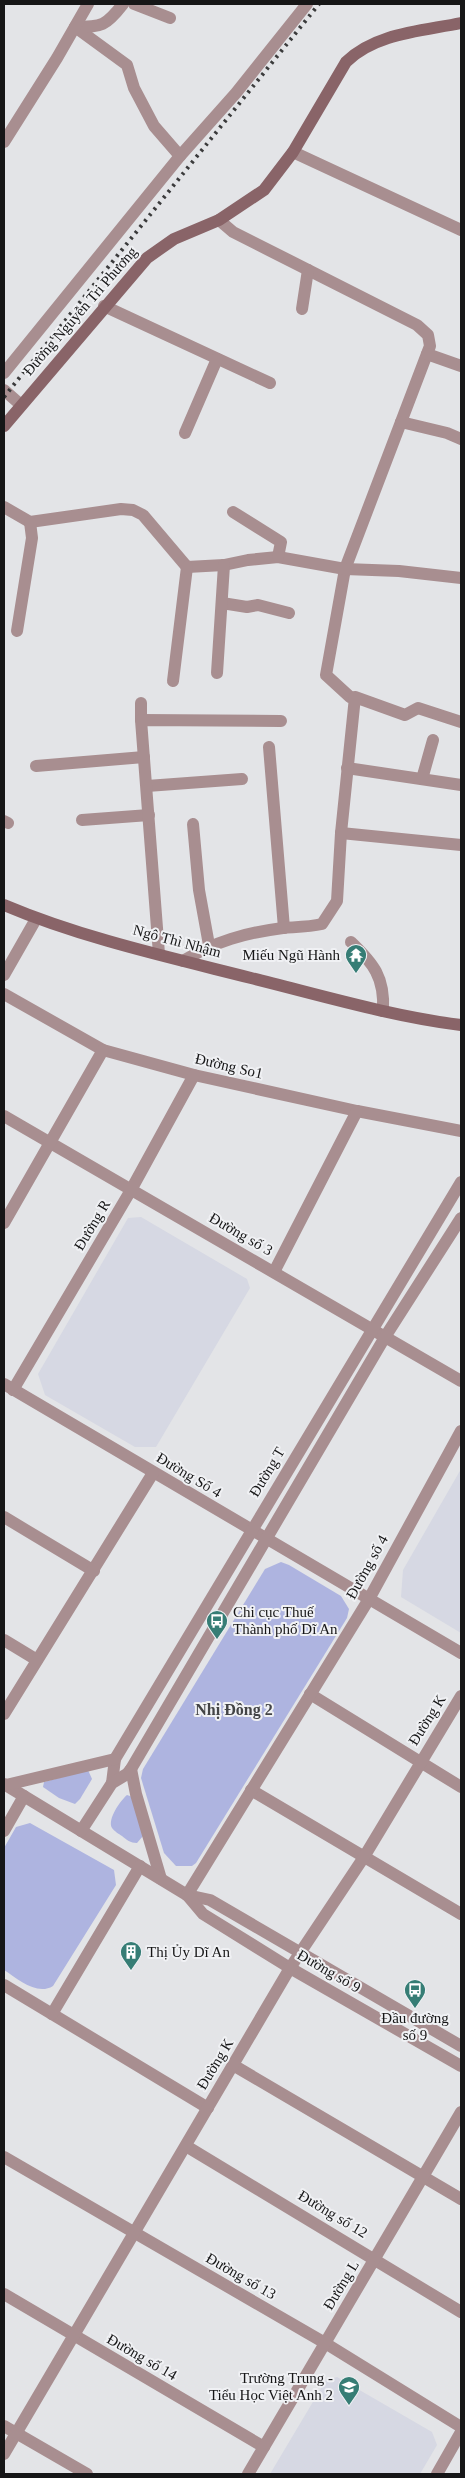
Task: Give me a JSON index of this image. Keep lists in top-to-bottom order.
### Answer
{
  "streets": {
    "main road": ["Đường Nguyễn Tri Phương", "Ngô Thì Nhậm"],
    "street": [
      "Đường So1",
      "Đường R",
      "Đường số 3",
      "Đường T",
      "Đường Số 4",
      "Đường số 4",
      "Đường K",
      "Đường số 9",
      "Đường số 12",
      "Đường số 13",
      "Đường L",
      "Đường số 14"
    ]
  },
  "crossings": [
    ["Đường So1", "Đường R"],
    ["Đường R", "Đường số 3"],
    ["Đường R", "Đường Số 4"],
    ["Đường số 3", "Đường T"],
    ["Đường T", "Đường Số 4"],
    ["Đường T", "Đường số 9"],
    ["Đường Số 4", "Đường số 4"],
    ["Đường số 4", "Đường số 9"],
    ["Đường K", "Đường số 9"],
    ["Đường K", "Đường số 12"],
    ["Đường K", "Đường số 13"],
    ["Đường K", "Đường số 14"],
    ["Đường số 12", "Đường L"],
    ["Đường số 13", "Đường L"],
    ["Đường L", "Đường số 14"]
  ],
  "districts": ["Nhị Đồng 2"],
  "places": {
    "temple": ["Miếu Ngũ Hành"],
    "bus stop": ["Chi cục Thuế Thành phố Dĩ An", "Đầu đường số 9"],
    "building": ["Thị Ủy Dĩ An"],
    "school or university": ["Trường Trung - Tiểu Học Việt Anh 2"]
  }
}
